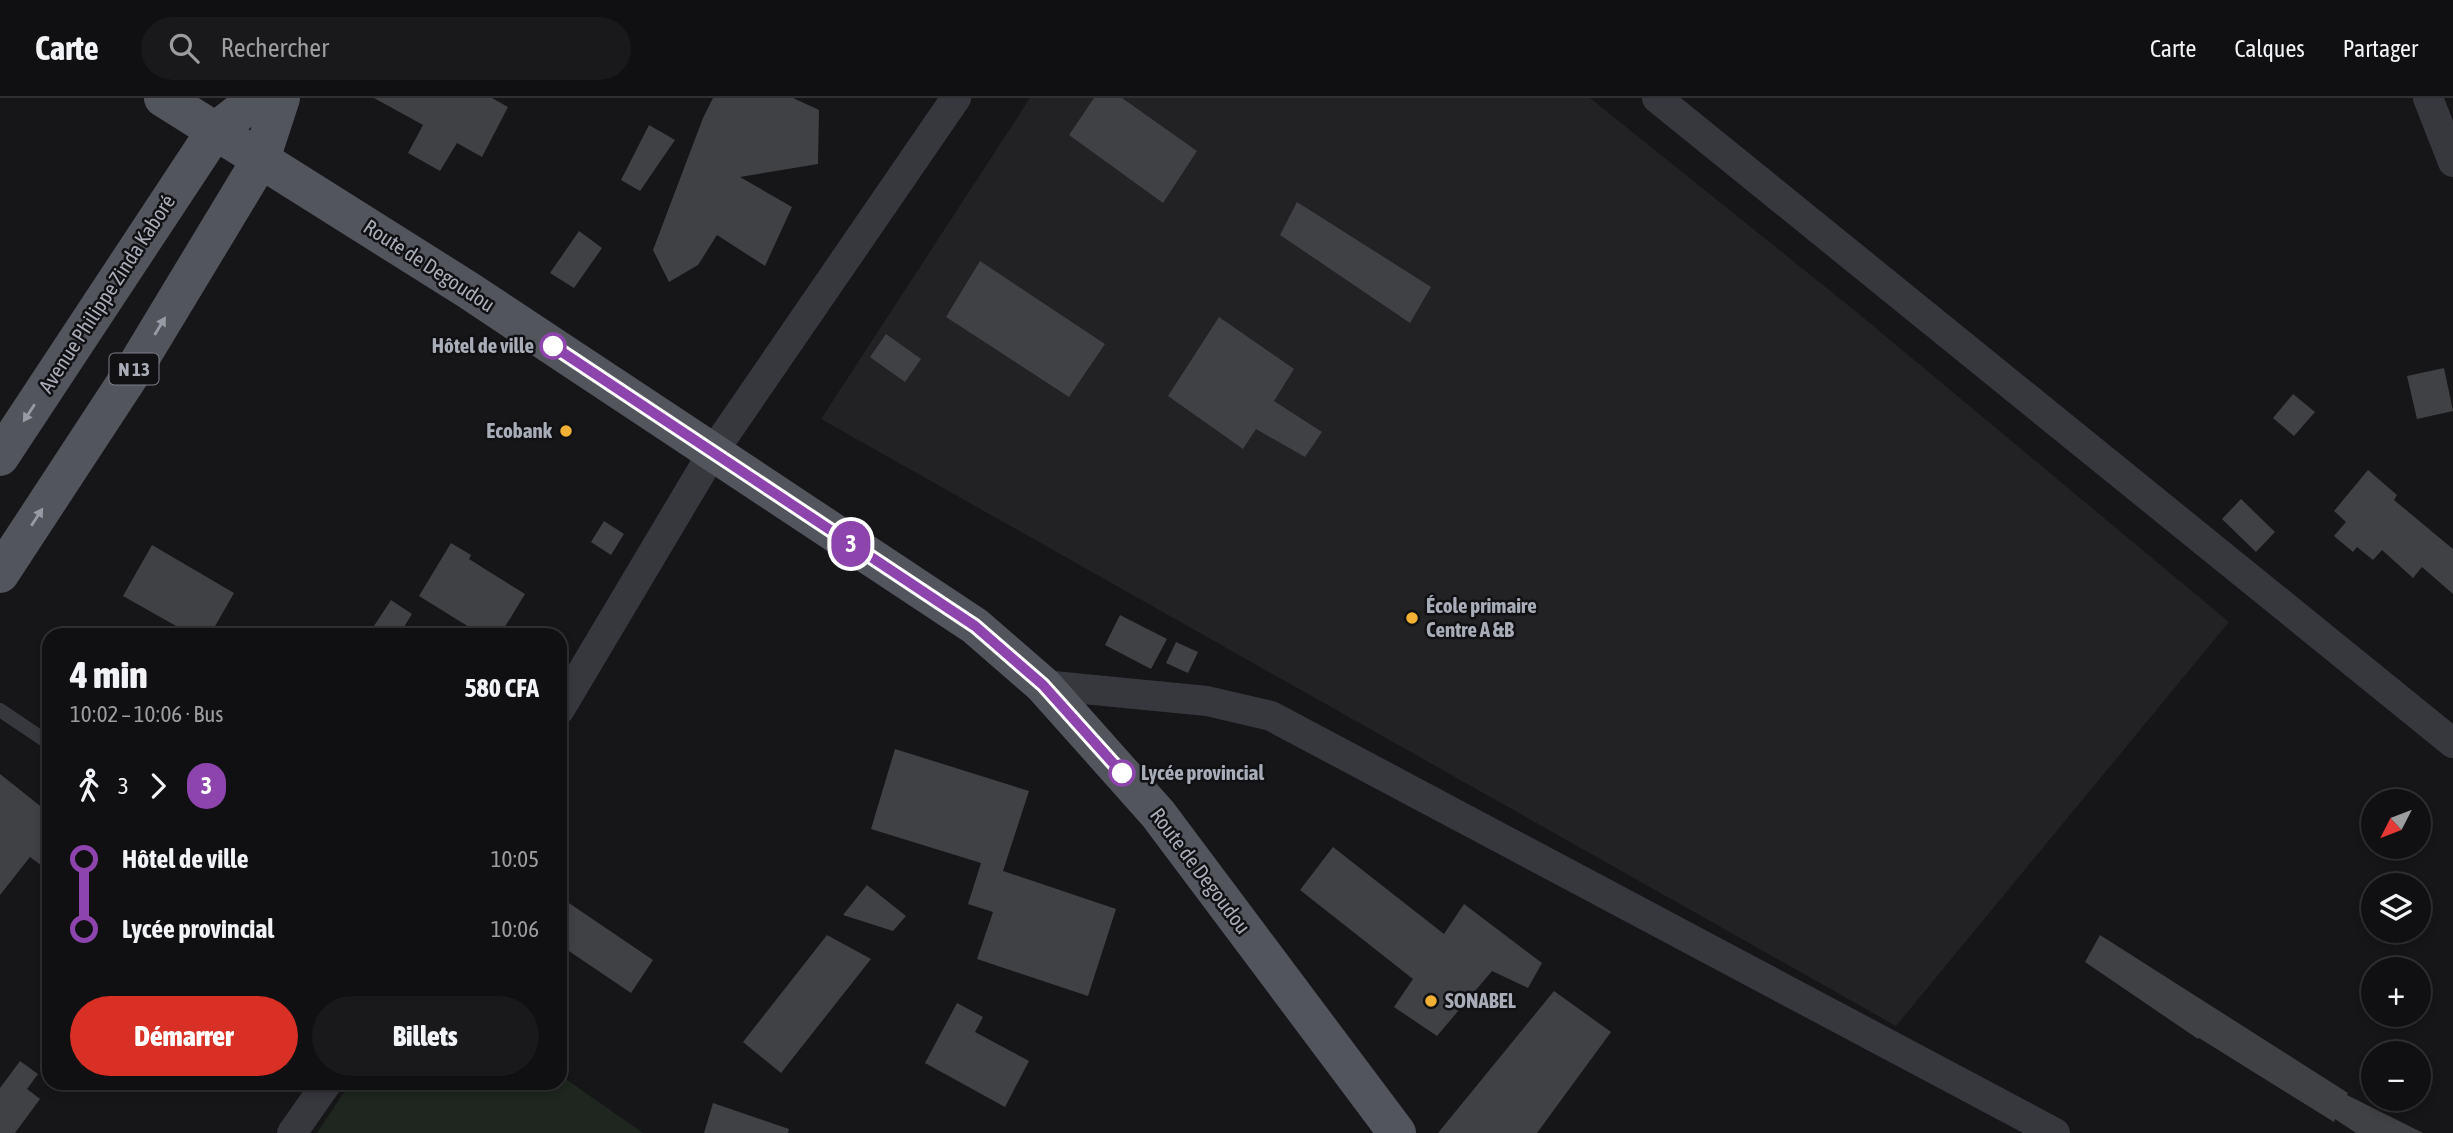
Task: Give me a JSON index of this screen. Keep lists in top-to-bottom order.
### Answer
{
  "streets": {
    "main road": ["Route de Degoudou", "Avenue Philippe Zinda Kaboré", "N 13"]
  },
  "crossings": [
    ["Route de Degoudou", "Avenue Philippe Zinda Kaboré"],
    ["Route de Degoudou", "N 13"],
    ["Avenue Philippe Zinda Kaboré", "N 13"]
  ],
  "places": [
    "Hôtel de ville",
    "Ecobank",
    "École primaire Centre A &B",
    "Lycée provincial",
    "SONABEL"
  ],
  "lines": ["bus line 3"],
  "north": "bottom left",
  "page": {
    "header": "Carte",
    "search": "Rechercher",
    "nav": ["Carte", "Calques", "Partager"],
    "on_map": "3",
    "heading": ["4 min", "10:02 – 10:06 · Bus", "580 CFA"],
    "legs": ["3", "3"],
    "map_buttons": ["+", "−"],
    "list": [
      {
        "name": "Hôtel de ville",
        "value": "10:05"
      },
      {
        "name": "Lycée provincial",
        "value": "10:06"
      }
    ],
    "buttons": ["Démarrer", "Billets"]
  }
}
